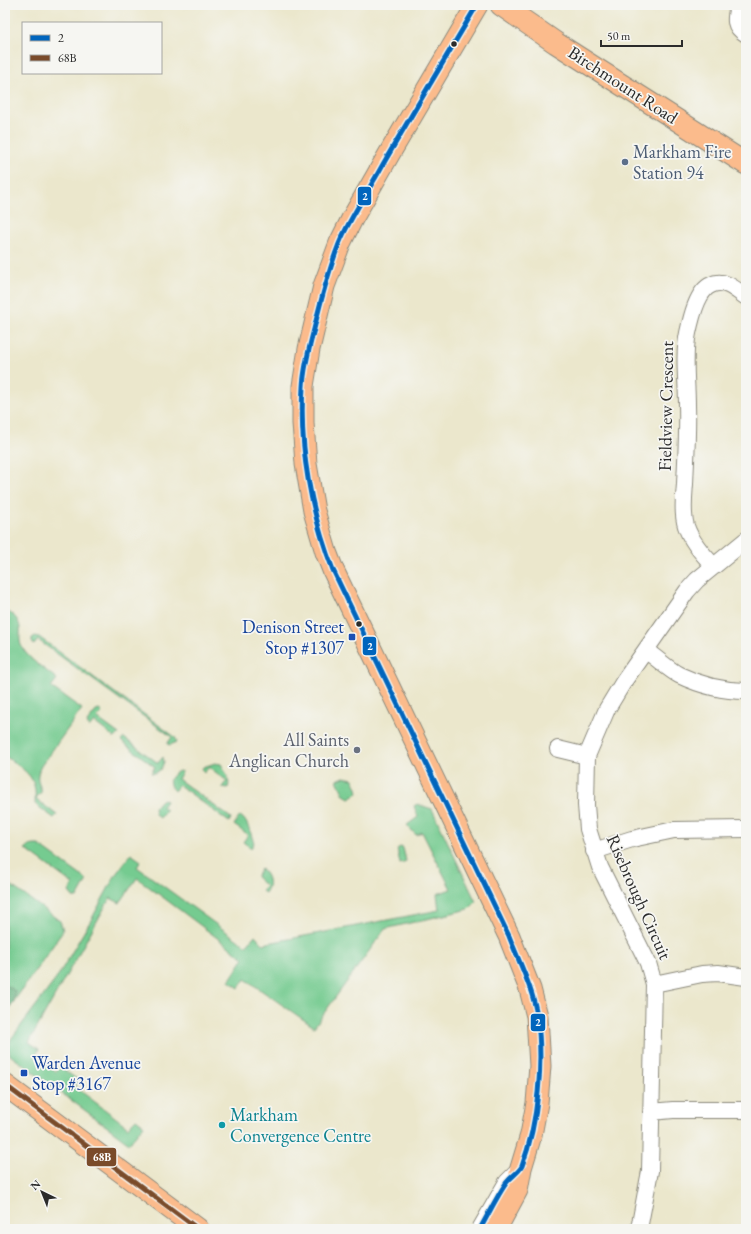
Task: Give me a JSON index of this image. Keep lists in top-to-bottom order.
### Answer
{
  "streets": {
    "main road": ["Birchmount Road"],
    "street": ["Fieldview Crescent", "Risebrough Circuit"]
  },
  "crossings": [
    ["Fieldview Crescent", "Risebrough Circuit"]
  ],
  "places": {
    "other": ["Markham Fire Station 94", "All Saints Anglican Church", "Markham Convergence Centre"],
    "transit": ["Denison Street Stop #1307", "Warden Avenue Stop #3167"]
  },
  "lines": ["transit line 2", "transit line 68B"],
  "legend": ["2", "68B"],
  "scale_bar": "50 m",
  "north": "top left"
}
